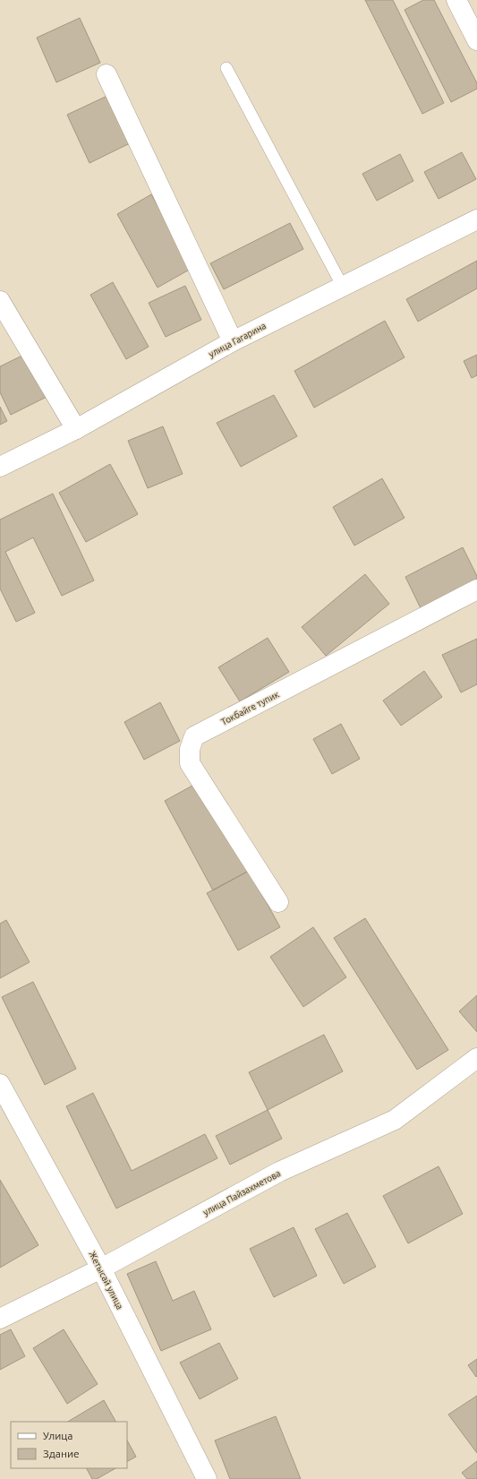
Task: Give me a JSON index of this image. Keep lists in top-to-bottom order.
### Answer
{
  "streets": {
    "street": [
      "улица Гагарина",
      "Токбайге тупик",
      "улица Пайзахметова",
      "Жетысай улица"
    ]
  },
  "crossings": [
    ["улица Пайзахметова", "Жетысай улица"]
  ],
  "legend": ["Улица", "Здание"]
}
